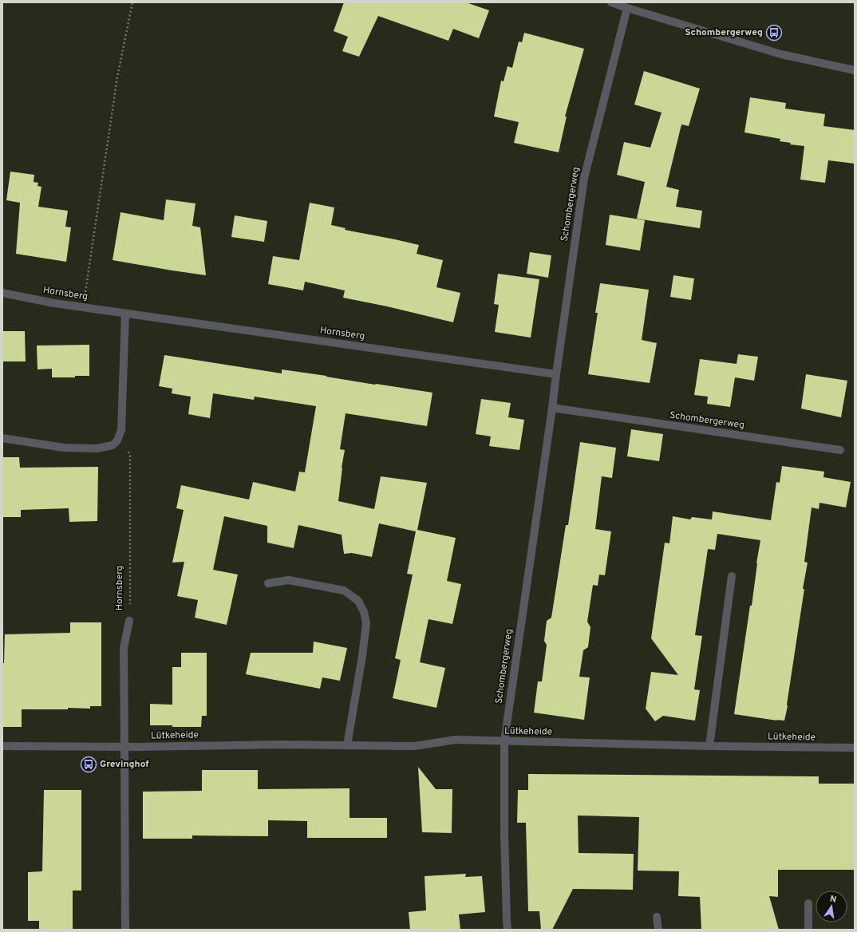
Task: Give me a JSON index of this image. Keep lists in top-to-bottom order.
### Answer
{
  "streets": {
    "street": ["Schombergerweg", "Hornsberg", "Lütkeheide"]
  },
  "crossings": [
    ["Schombergerweg", "Hornsberg"],
    ["Schombergerweg", "Lütkeheide"],
    ["Hornsberg", "Lütkeheide"]
  ],
  "places": {
    "bus stop": ["Schombergerweg", "Grevinghof"]
  },
  "north": "top"
}
